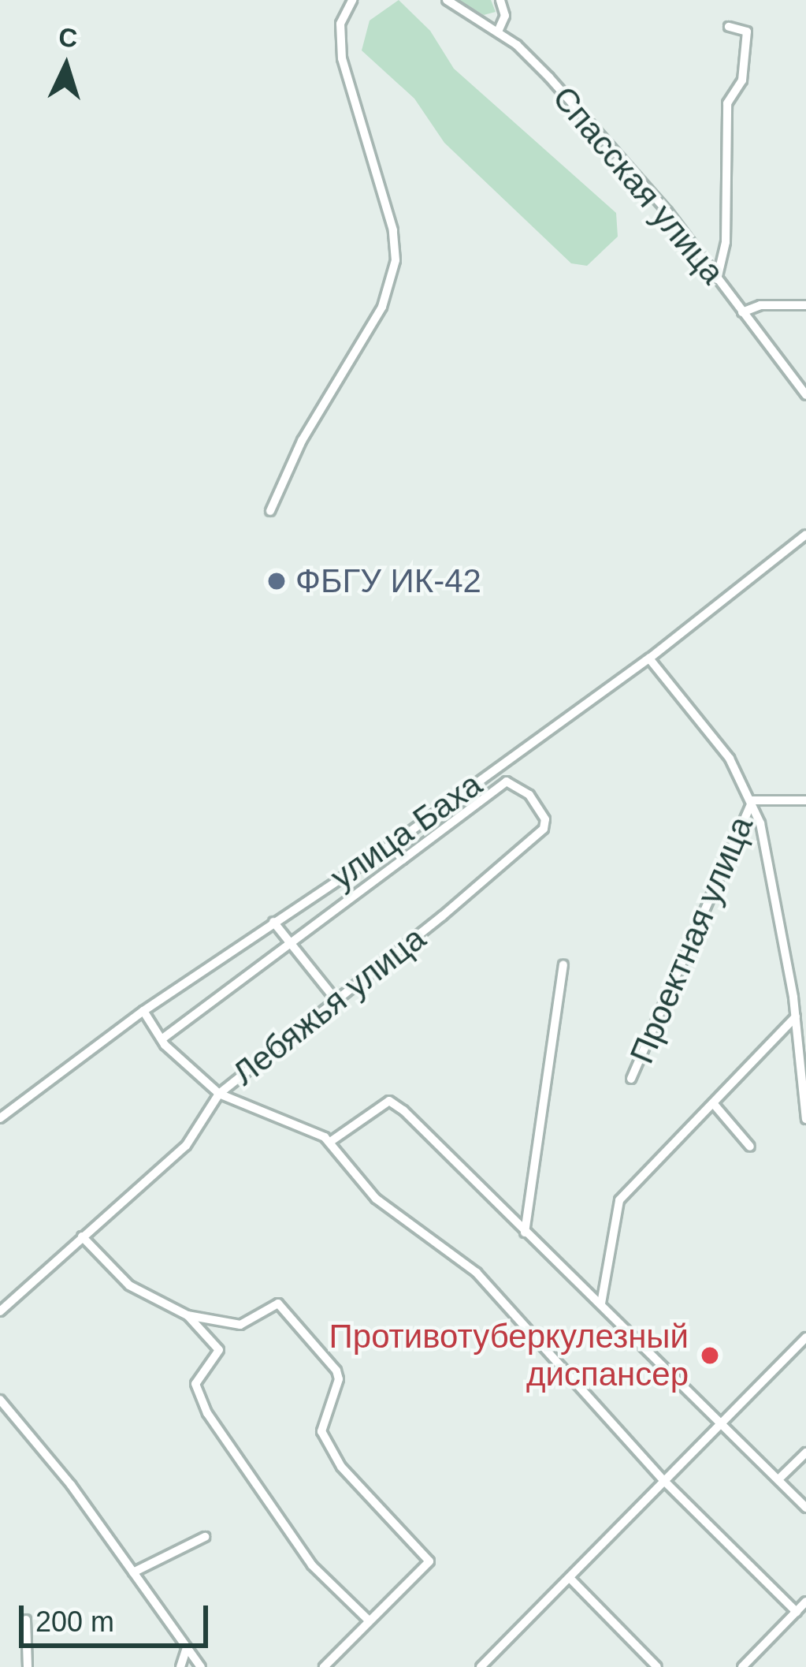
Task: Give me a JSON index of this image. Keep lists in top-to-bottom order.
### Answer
{
  "streets": {
    "street": [
      "Спасская улица",
      "улица Баха",
      "Проектная улица",
      "Лебяжья улица"
    ]
  },
  "places": ["ФБГУ ИК-42", "Противотуберкулезный диспансер"],
  "scale_bar": "200 m",
  "north": "top"
}
